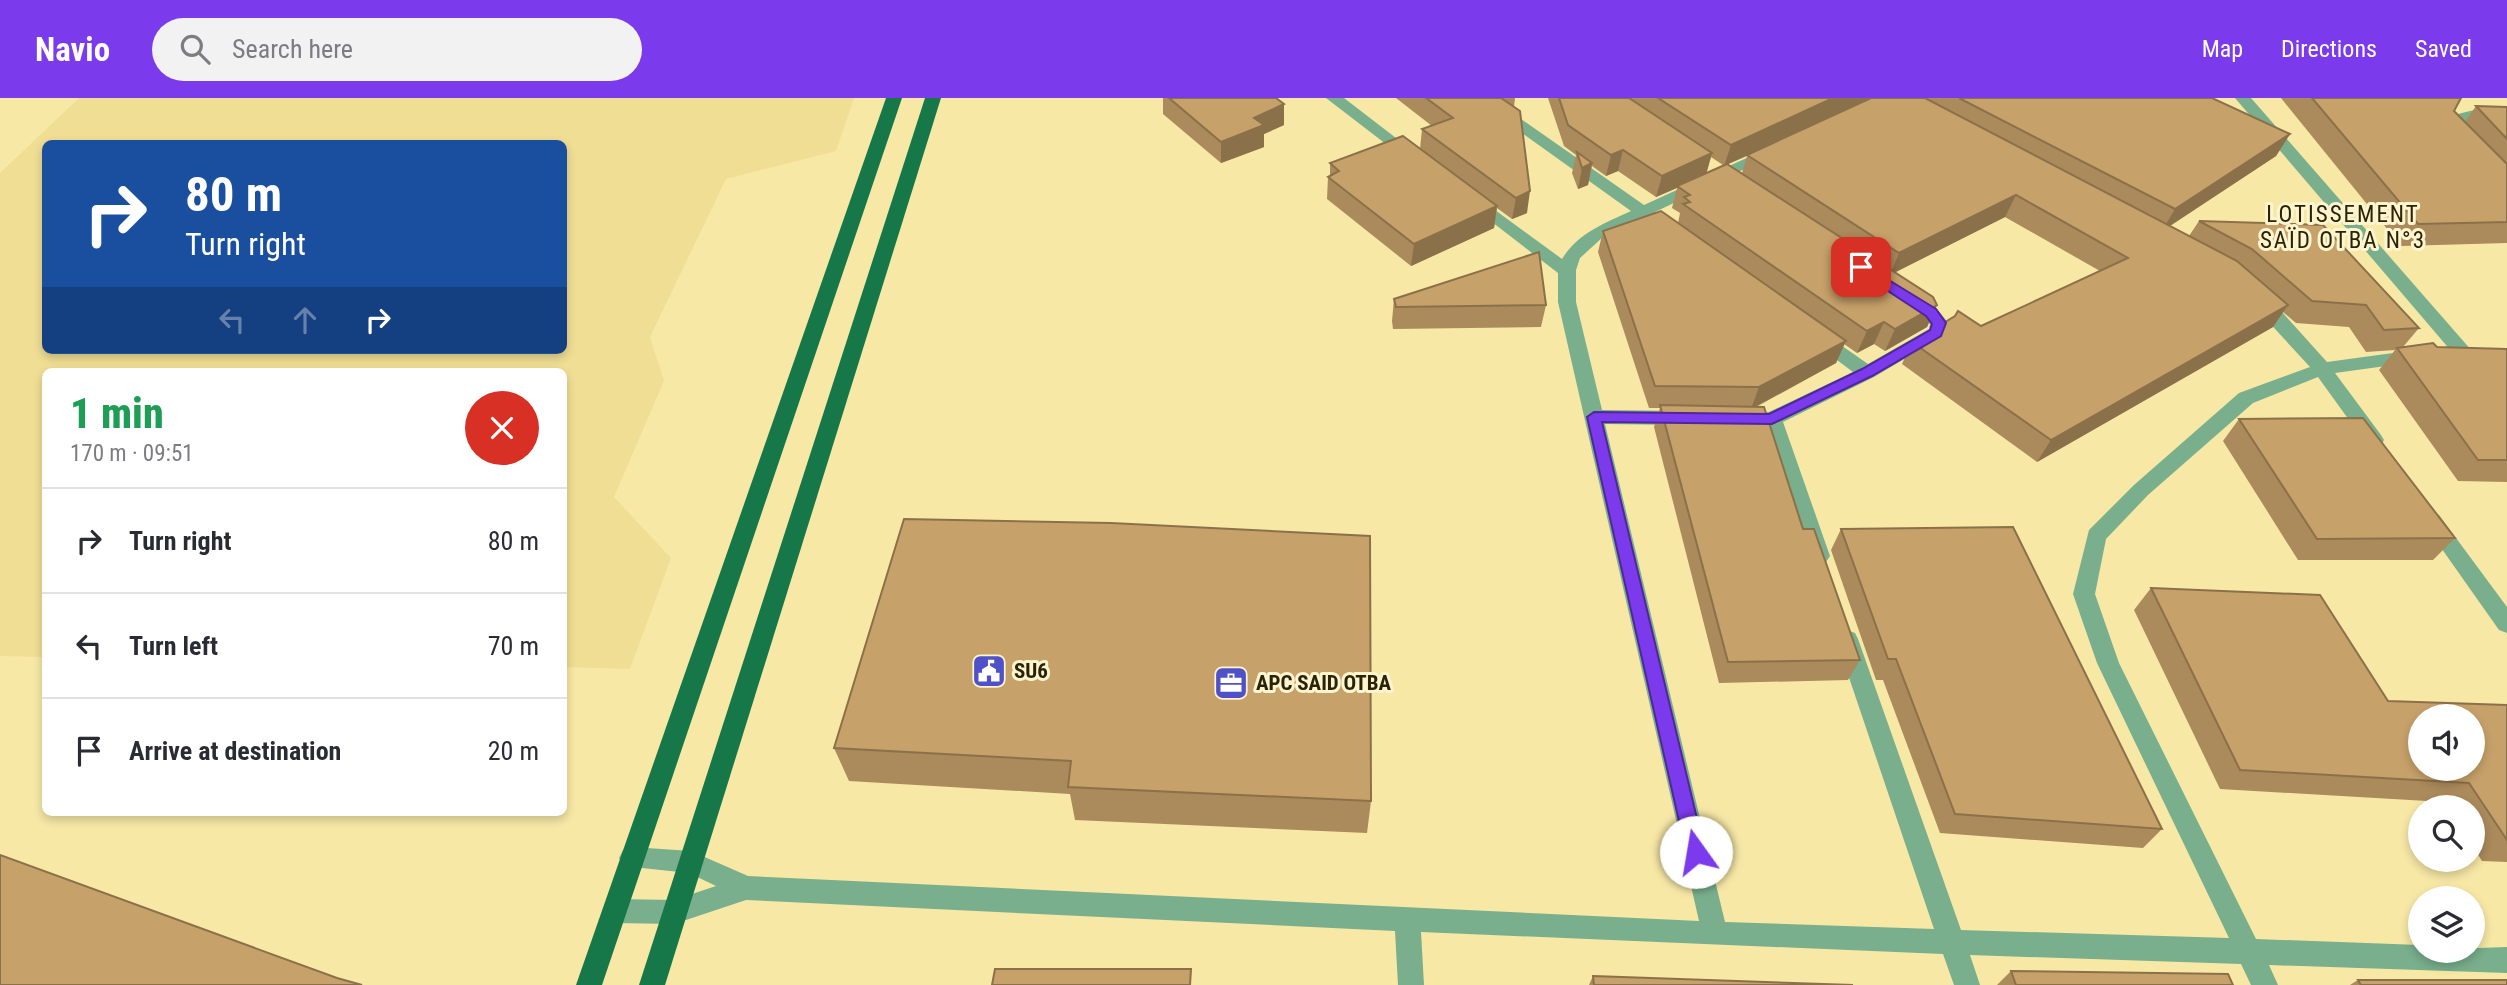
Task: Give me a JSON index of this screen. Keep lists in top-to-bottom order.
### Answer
{
  "districts": ["LOTISSEMENT SAÏD OTBA N°3"],
  "places": {
    "public building": ["SU6"],
    "office": ["APC SAID OTBA"]
  },
  "page": {
    "header": "Navio",
    "search": "Search here",
    "nav": ["Map", "Directions", "Saved"],
    "turn": ["80 m", "Turn right"],
    "heading": ["1 min", "170 m · 09:51"],
    "list": [
      {
        "name": "Turn right",
        "value": "80 m"
      },
      {
        "name": "Turn left",
        "value": "70 m"
      },
      {
        "name": "Arrive at destination",
        "value": "20 m"
      }
    ]
  }
}
